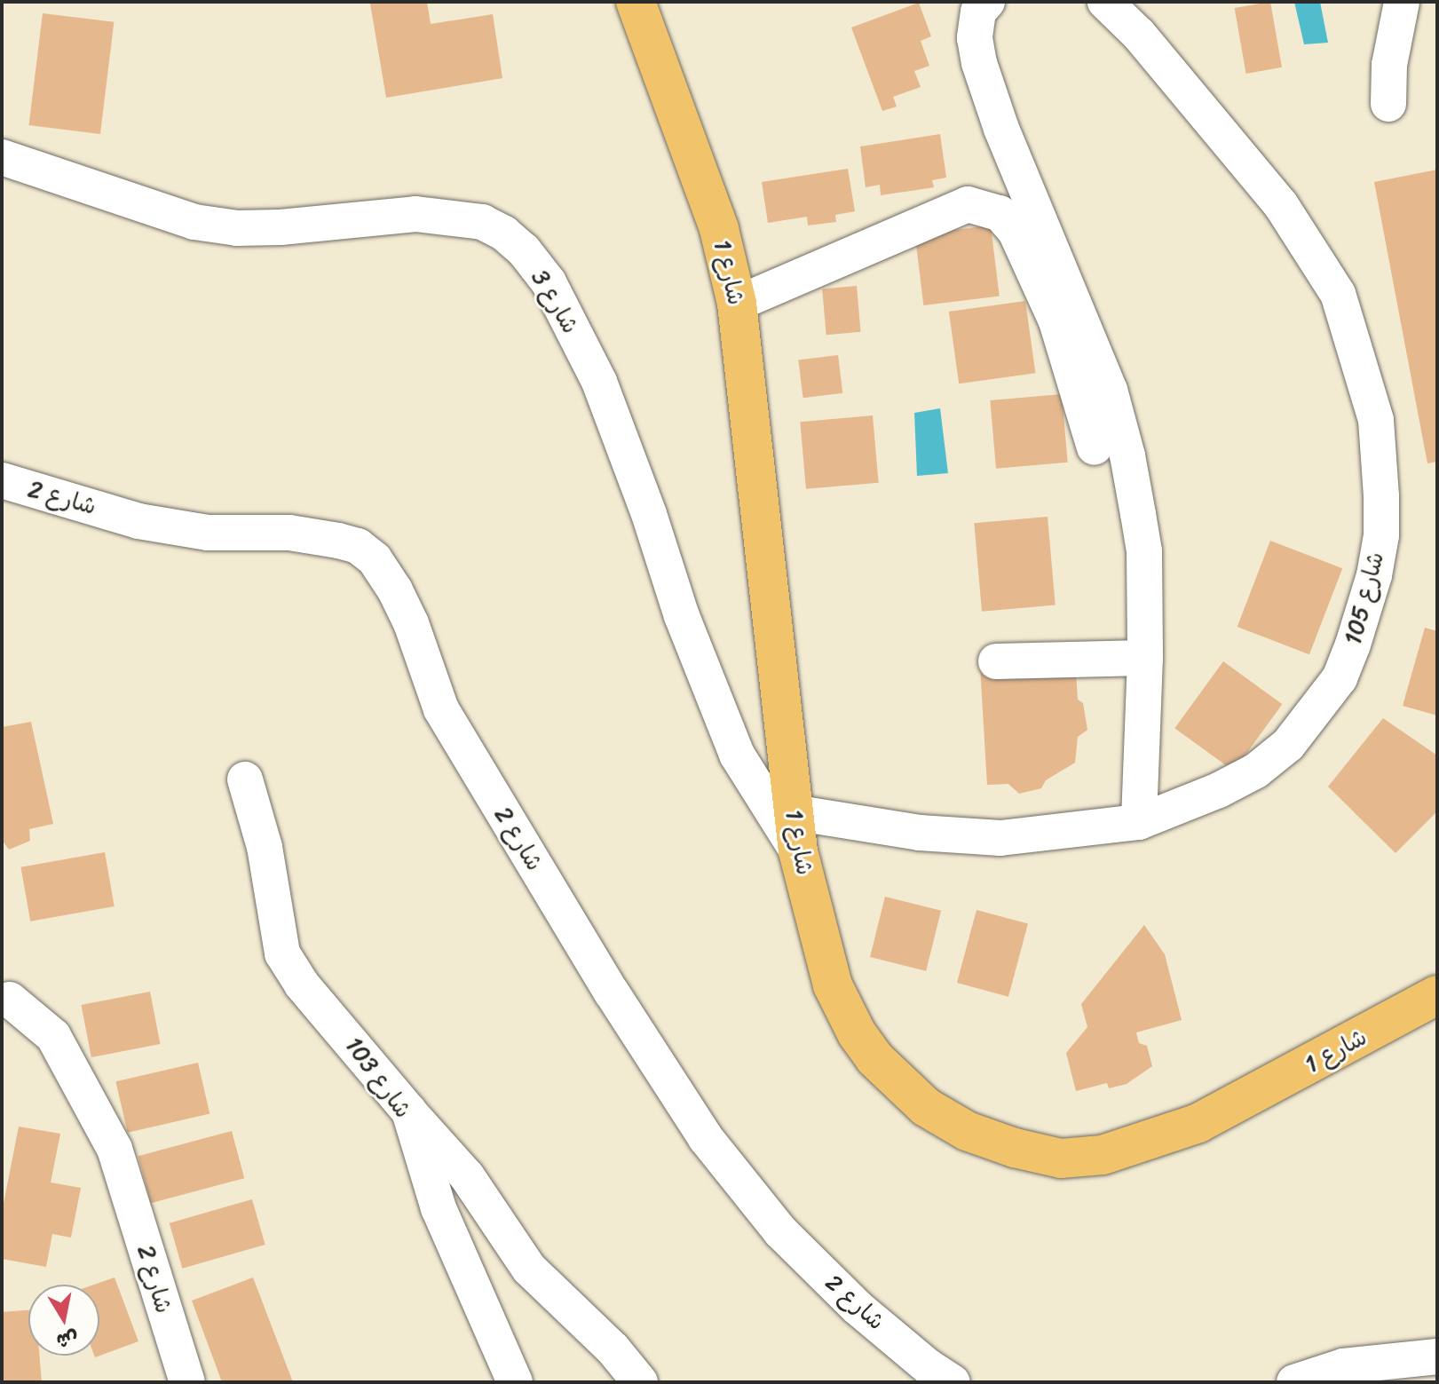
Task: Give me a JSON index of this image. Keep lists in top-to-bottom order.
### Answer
{
  "streets": {
    "main road": ["شارع 1"],
    "street": [
      "شارع 3",
      "شارع 2",
      "شارع 105",
      "شارع 103"
    ]
  },
  "crossings": [
    ["شارع 1", "شارع 3"],
    ["شارع 1", "شارع 105"]
  ],
  "north": "bottom"
}
